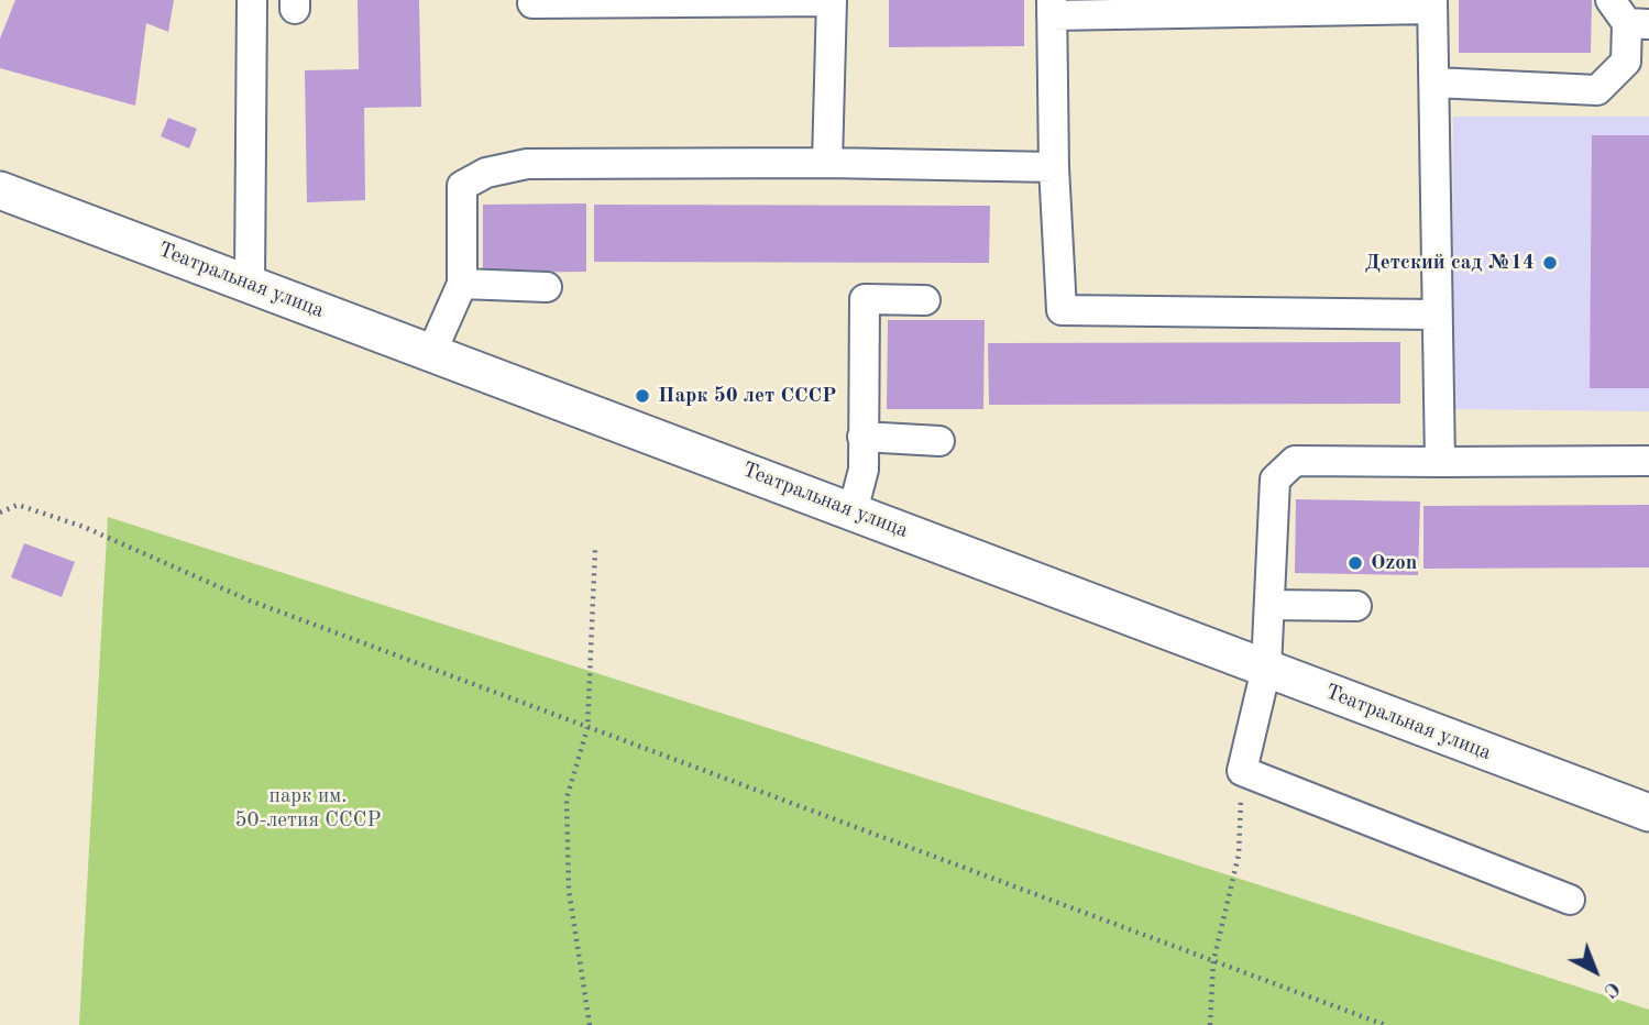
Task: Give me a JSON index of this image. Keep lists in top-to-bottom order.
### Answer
{
  "streets": {
    "main road": ["Театральная улица"]
  },
  "parks": ["парк им. 50-летия СССР"],
  "places": ["Детский сад №14", "Парк 50 лет СССР", "Ozon"],
  "north": "bottom right"
}
